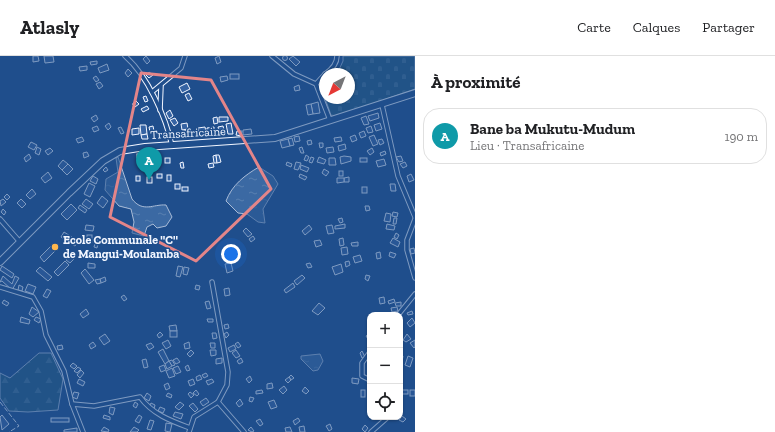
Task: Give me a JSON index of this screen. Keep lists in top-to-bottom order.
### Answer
{
  "streets": {
    "highway": ["Transafricaine"]
  },
  "places": ["Ecole Communale ''C'' de Mangui-Moulamba"],
  "north": "bottom left",
  "page": {
    "header": "Atlasly",
    "nav": ["Carte", "Calques", "Partager"],
    "heading": "À proximité",
    "list": [
      {
        "mark": "A",
        "name": "Bane ba Mukutu-Mudum",
        "note": "Lieu · Transafricaine",
        "value": "190 m"
      }
    ],
    "pins": "A",
    "map_buttons": ["+", "−"]
  }
}
